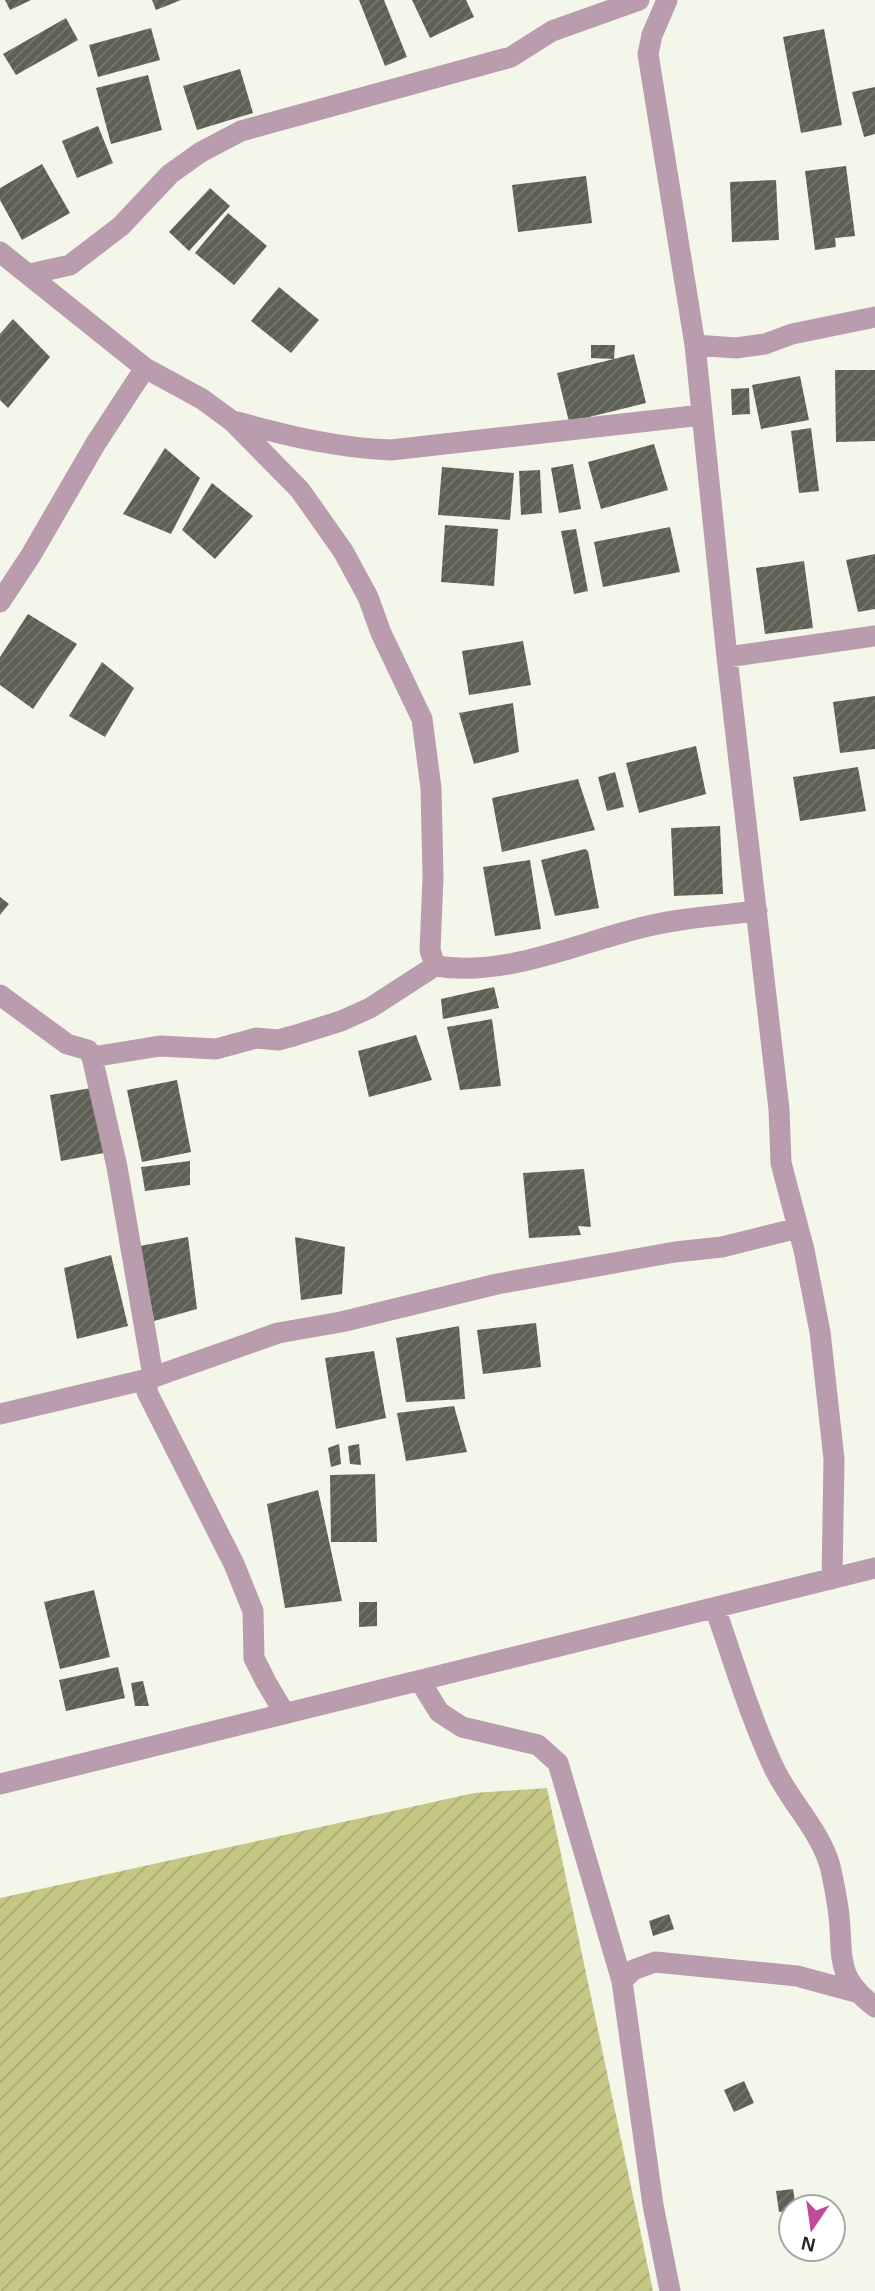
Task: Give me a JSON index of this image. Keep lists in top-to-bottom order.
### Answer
{
  "north": "bottom"
}
